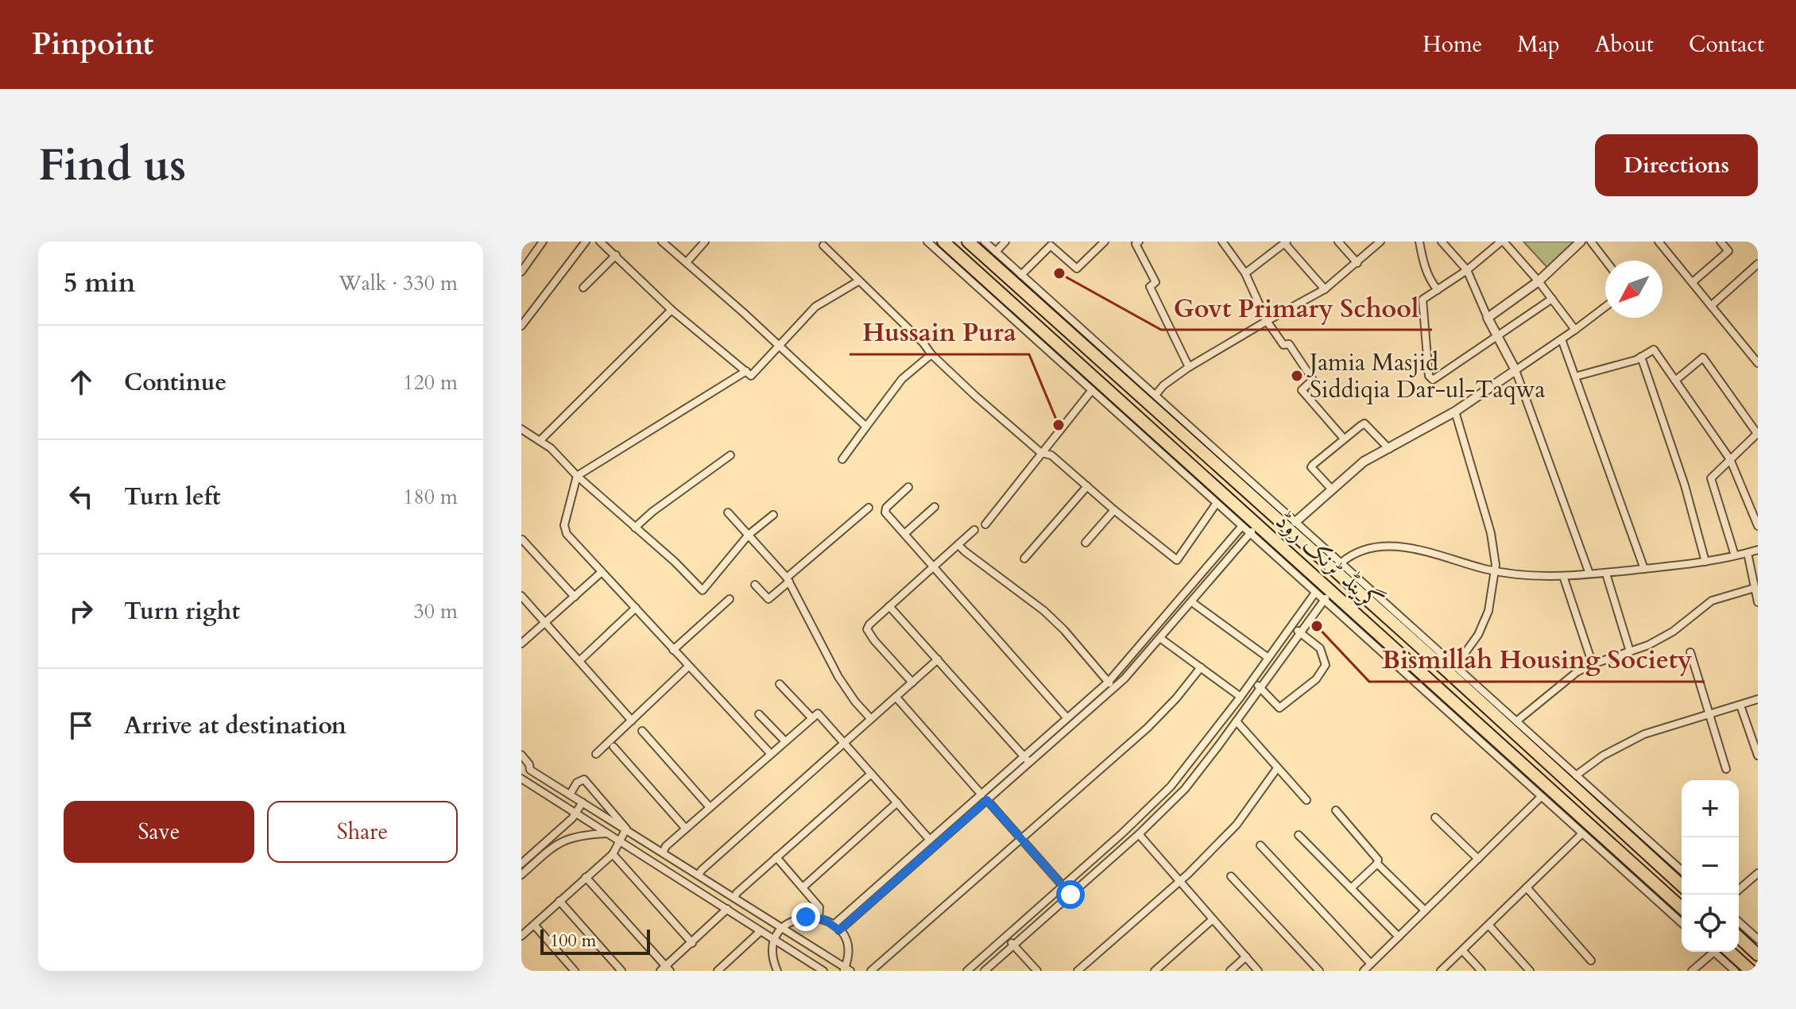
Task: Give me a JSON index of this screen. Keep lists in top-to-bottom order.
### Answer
{
  "streets": {
    "highway": ["گرینڈ ٹرنک روڈ"]
  },
  "places": [
    "Govt Primary School",
    "Jamia Masjid Siddiqia Dar-ul-Taqwa",
    "Hussain Pura",
    "Bismillah Housing Society"
  ],
  "scale_bar": "100 m",
  "north": "bottom left",
  "page": {
    "header": "Pinpoint",
    "nav": [
      "Home",
      "Map",
      "About",
      "Contact"
    ],
    "buttons": [
      "Directions",
      ["Save", "Share"]
    ],
    "title": "Find us",
    "heading": ["5 min", "Walk · 330 m"],
    "list": [
      ["Continue", "120 m"],
      ["Turn left", "180 m"],
      ["Turn right", "30 m"],
      "Arrive at destination"
    ],
    "map_buttons": ["+", "−"],
    "scale": "100 m"
  }
}
